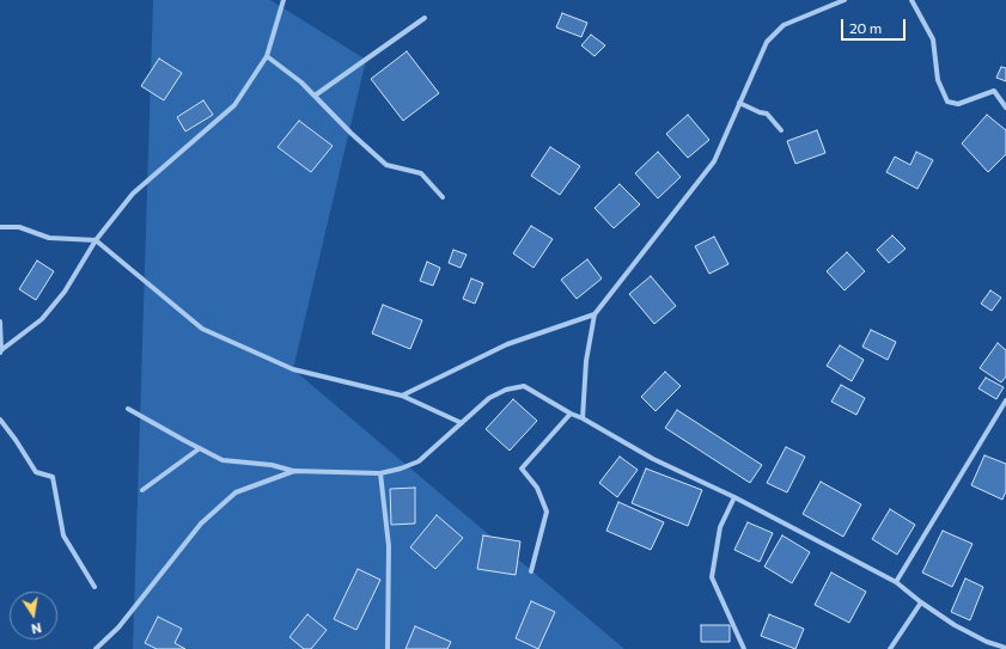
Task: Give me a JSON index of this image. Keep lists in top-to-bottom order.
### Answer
{
  "scale_bar": "20 m",
  "north": "bottom"
}
